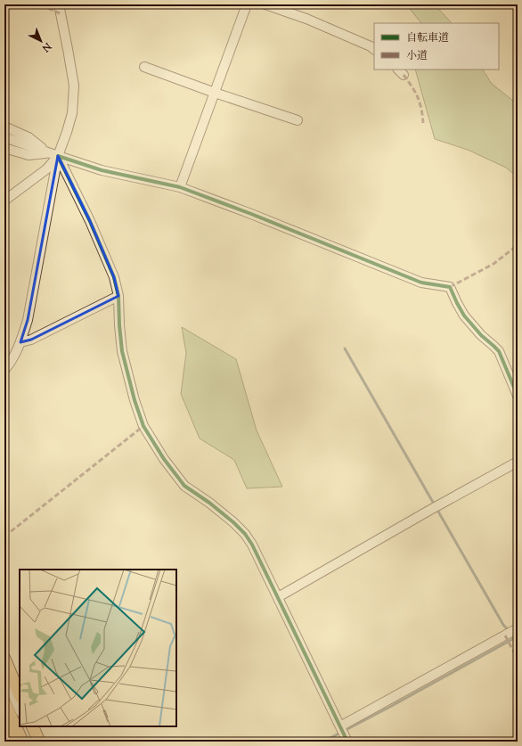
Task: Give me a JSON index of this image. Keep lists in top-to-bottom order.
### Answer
{
  "legend": ["自転車道", "小道"],
  "north": "bottom right"
}
